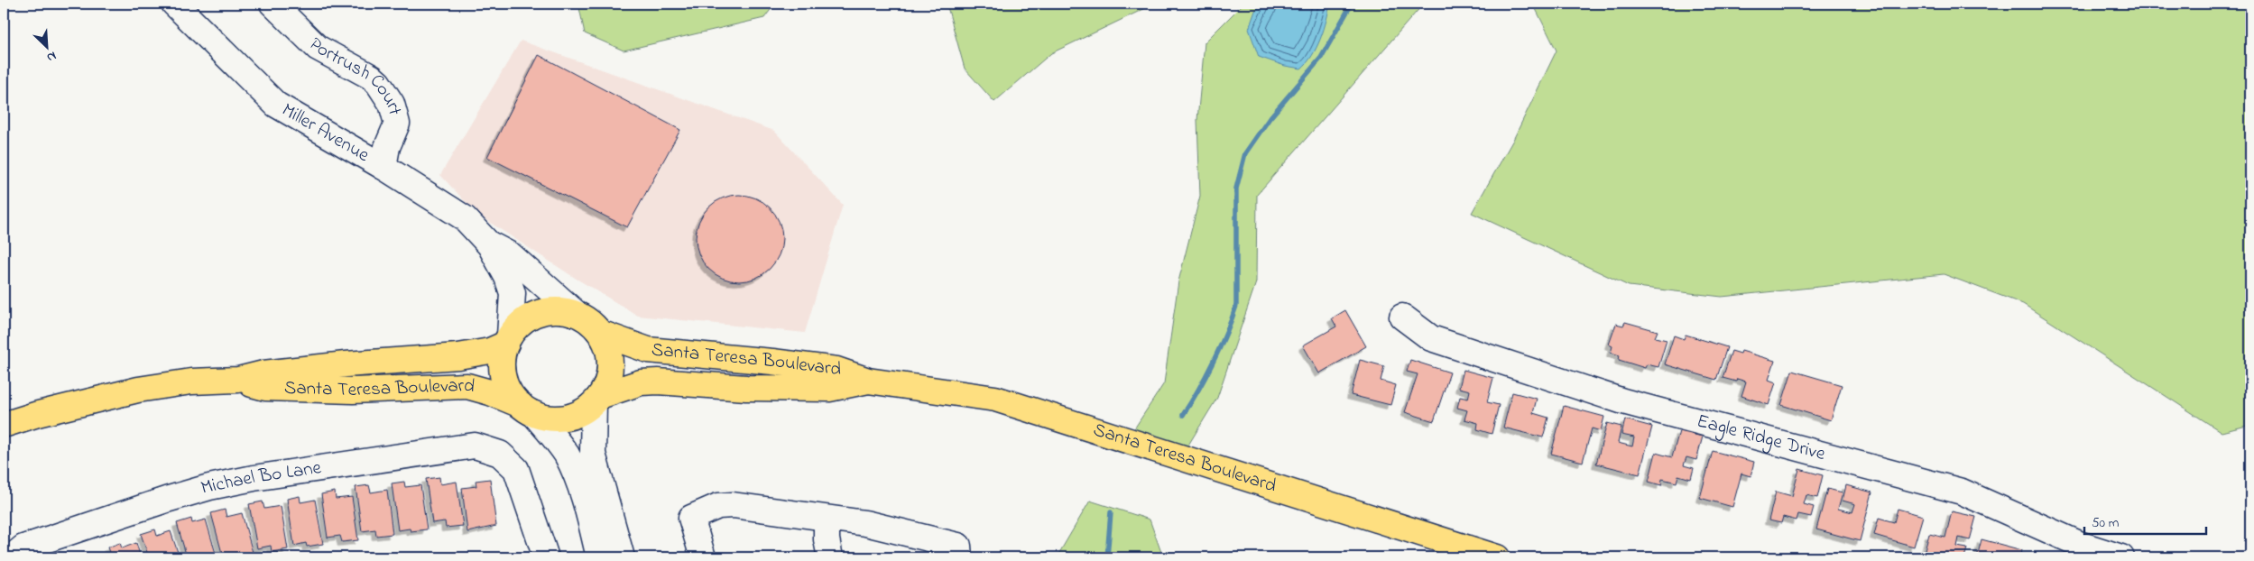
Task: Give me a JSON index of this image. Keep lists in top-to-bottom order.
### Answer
{
  "streets": {
    "main road": ["Santa Teresa Boulevard"],
    "street": [
      "Portrush Court",
      "Miller Avenue",
      "Eagle Ridge Drive",
      "Michael Bo Lane"
    ]
  },
  "crossings": [
    ["Portrush Court", "Miller Avenue"],
    ["Miller Avenue", "Santa Teresa Boulevard"]
  ],
  "scale_bar": "50 m",
  "north": "bottom right"
}
